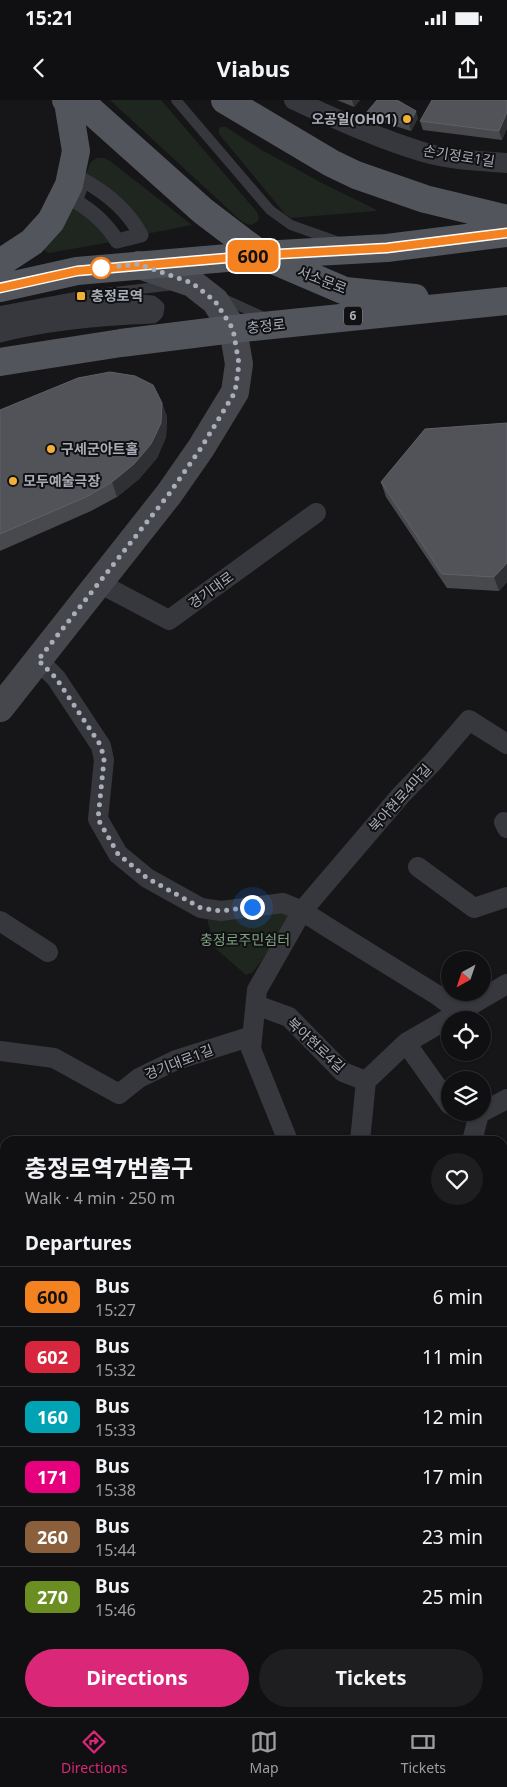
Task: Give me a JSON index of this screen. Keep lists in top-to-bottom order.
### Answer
{
  "streets": {
    "main road": ["서소문로", "6", "충정로"],
    "street": [
      "손기정로1길",
      "경기대로",
      "북아현로4마길",
      "북아현로4길",
      "경기대로1길"
    ]
  },
  "crossings": [
    ["서소문로", "6"],
    ["서소문로", "충정로"],
    ["6", "충정로"],
    ["북아현로4마길", "북아현로4길"],
    ["북아현로4마길", "경기대로1길"]
  ],
  "parks": ["충정로주민쉼터"],
  "places": {
    "other": ["오공일(OH01)", "구세군아트홀", "모두예술극장"],
    "transit": ["충정로역"]
  },
  "lines": ["bus line 600"],
  "north": "bottom left",
  "page": {
    "status": "15:21",
    "header": "Viabus",
    "on_map": "600",
    "heading": [
      ["충정로역7번출구", "Walk · 4 min · 250 m"],
      "Departures"
    ],
    "list": [
      {
        "mark": "600",
        "name": "Bus",
        "note": "15:27",
        "value": "6 min"
      },
      {
        "mark": "602",
        "name": "Bus",
        "note": "15:32",
        "value": "11 min"
      },
      {
        "mark": "160",
        "name": "Bus",
        "note": "15:33",
        "value": "12 min"
      },
      {
        "mark": "171",
        "name": "Bus",
        "note": "15:38",
        "value": "17 min"
      },
      {
        "mark": "260",
        "name": "Bus",
        "note": "15:44",
        "value": "23 min"
      },
      {
        "mark": "270",
        "name": "Bus",
        "note": "15:46",
        "value": "25 min"
      }
    ],
    "buttons": ["Directions", "Tickets"],
    "tabs": ["Directions", "Map", "Tickets"]
  }
}
